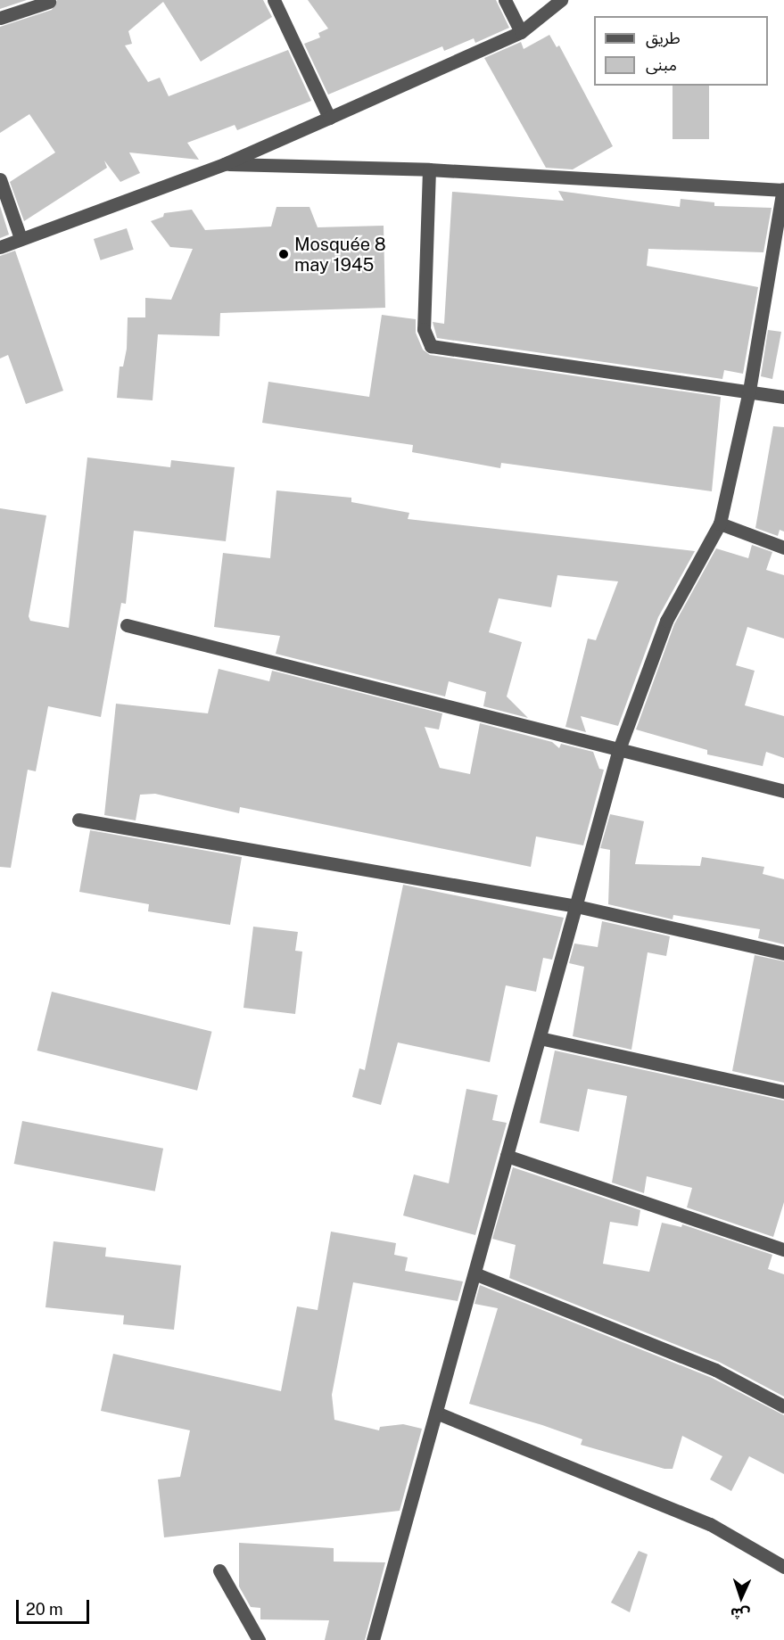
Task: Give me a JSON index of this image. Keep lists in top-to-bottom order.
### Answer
{
  "places": ["Mosquée 8 may 1945"],
  "legend": ["طريق", "مبنى"],
  "scale_bar": "20 m",
  "north": "bottom"
}
